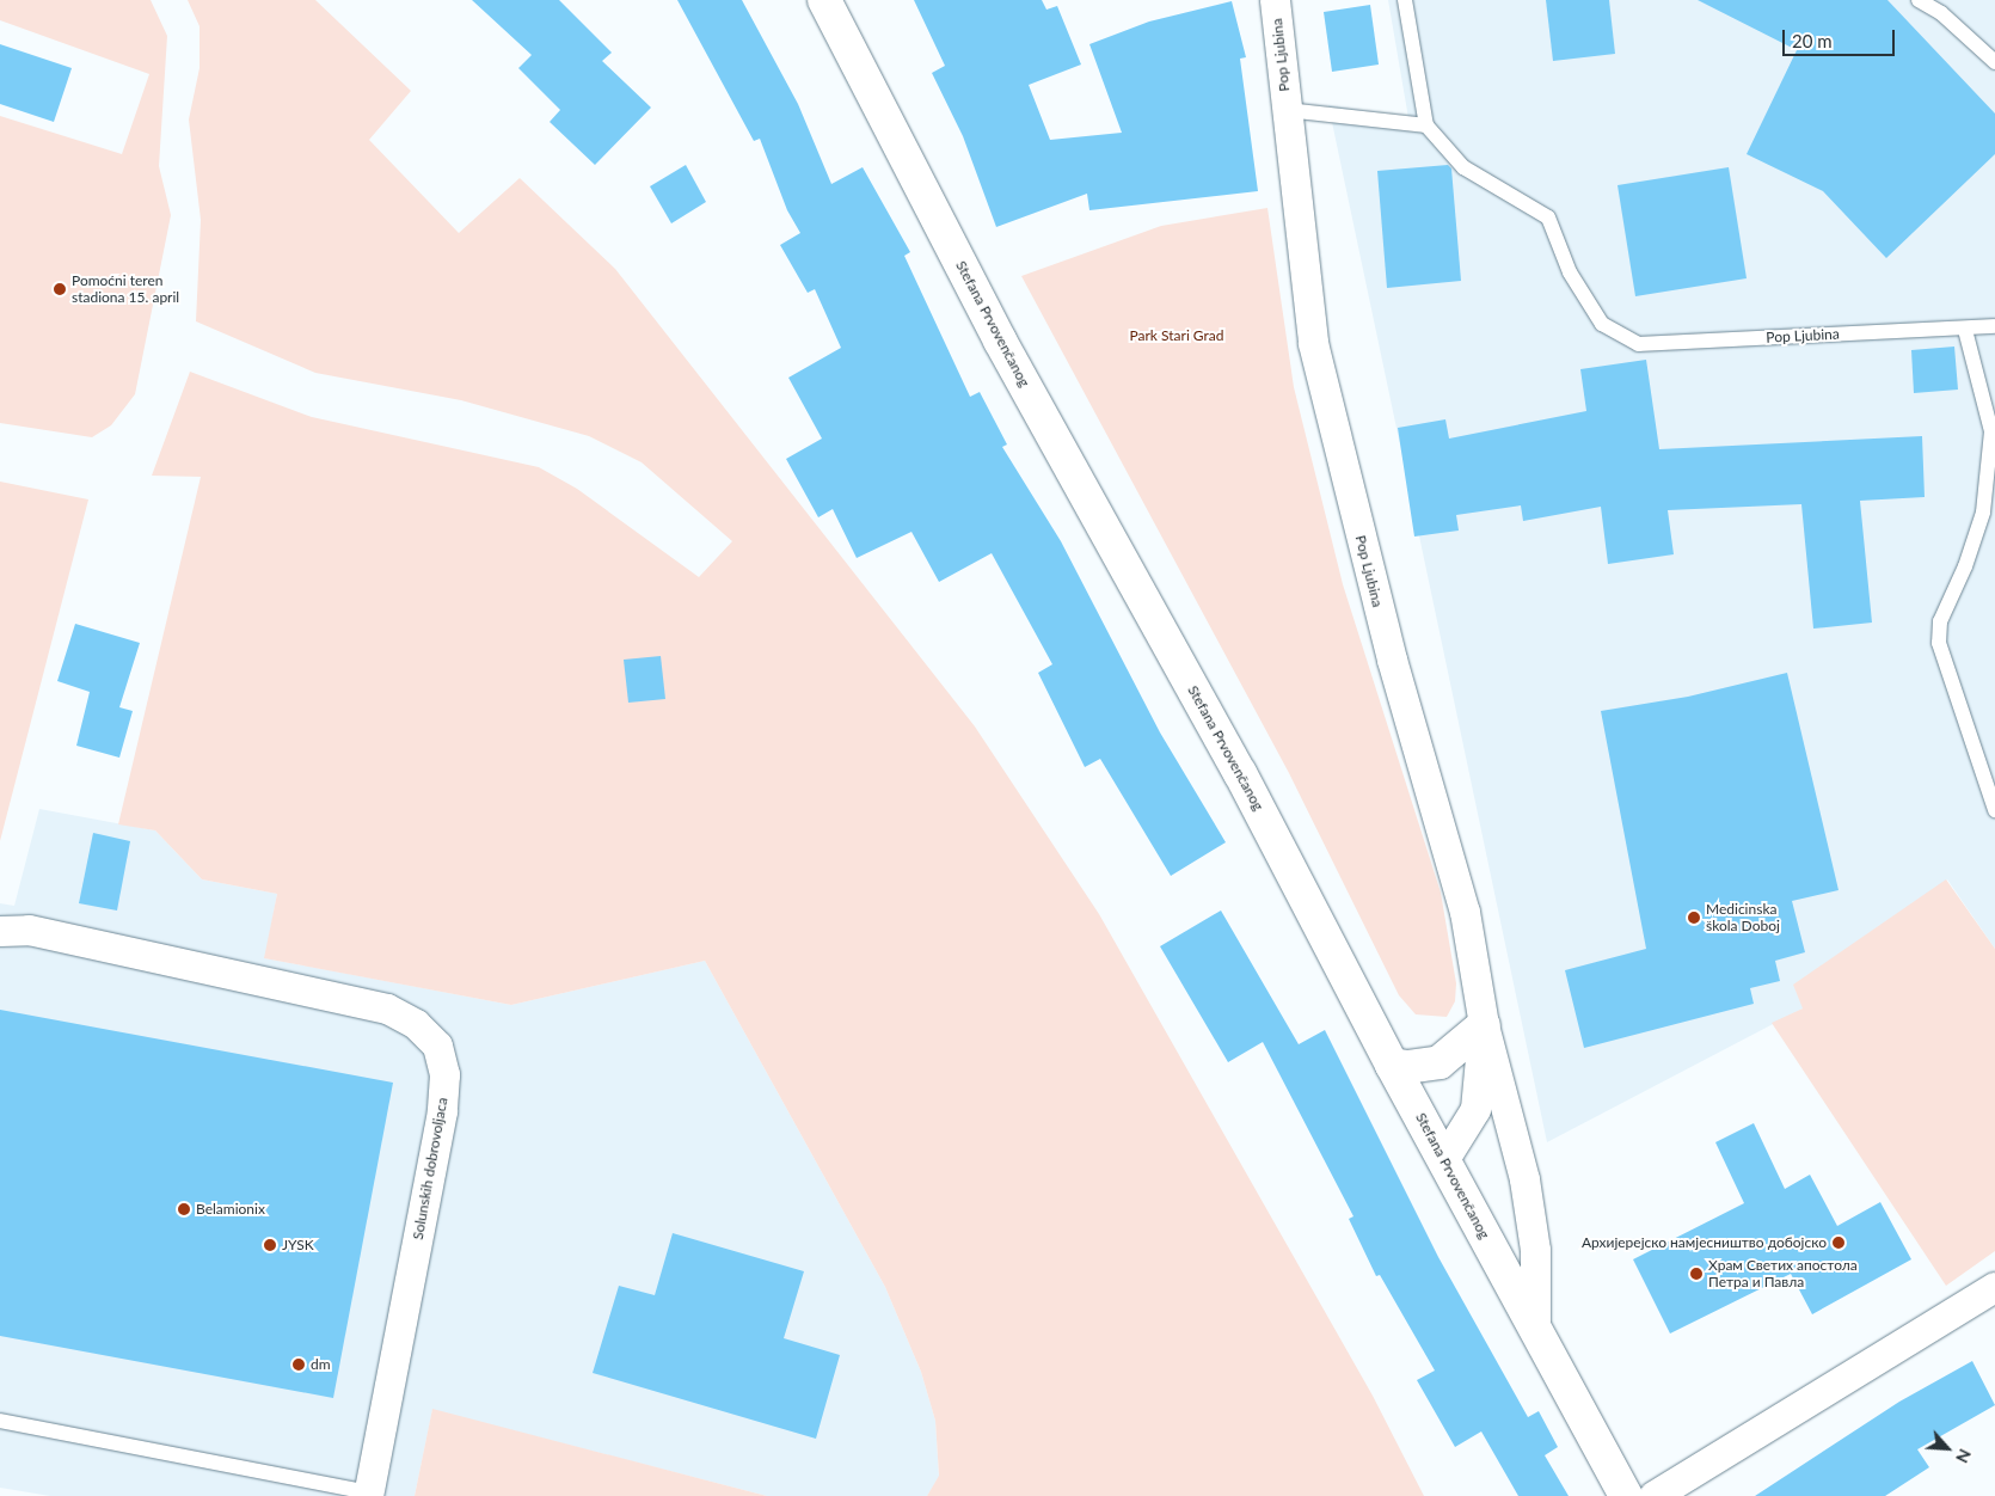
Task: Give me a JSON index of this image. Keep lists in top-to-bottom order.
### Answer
{
  "streets": {
    "street": ["Pop Ljubina", "Stefana Prvovenčanog", "Solunskih dobrovoljaca"]
  },
  "parks": ["Park Stari Grad"],
  "places": [
    "Pomoćni teren stadiona 15. april",
    "Medicinska škola Doboj",
    "Belamionix",
    "Архијерејско намјесништво добојско",
    "JYSK",
    "Храм Светих апостола Петра и Павла",
    "dm"
  ],
  "scale_bar": "20 m",
  "north": "bottom right"
}
